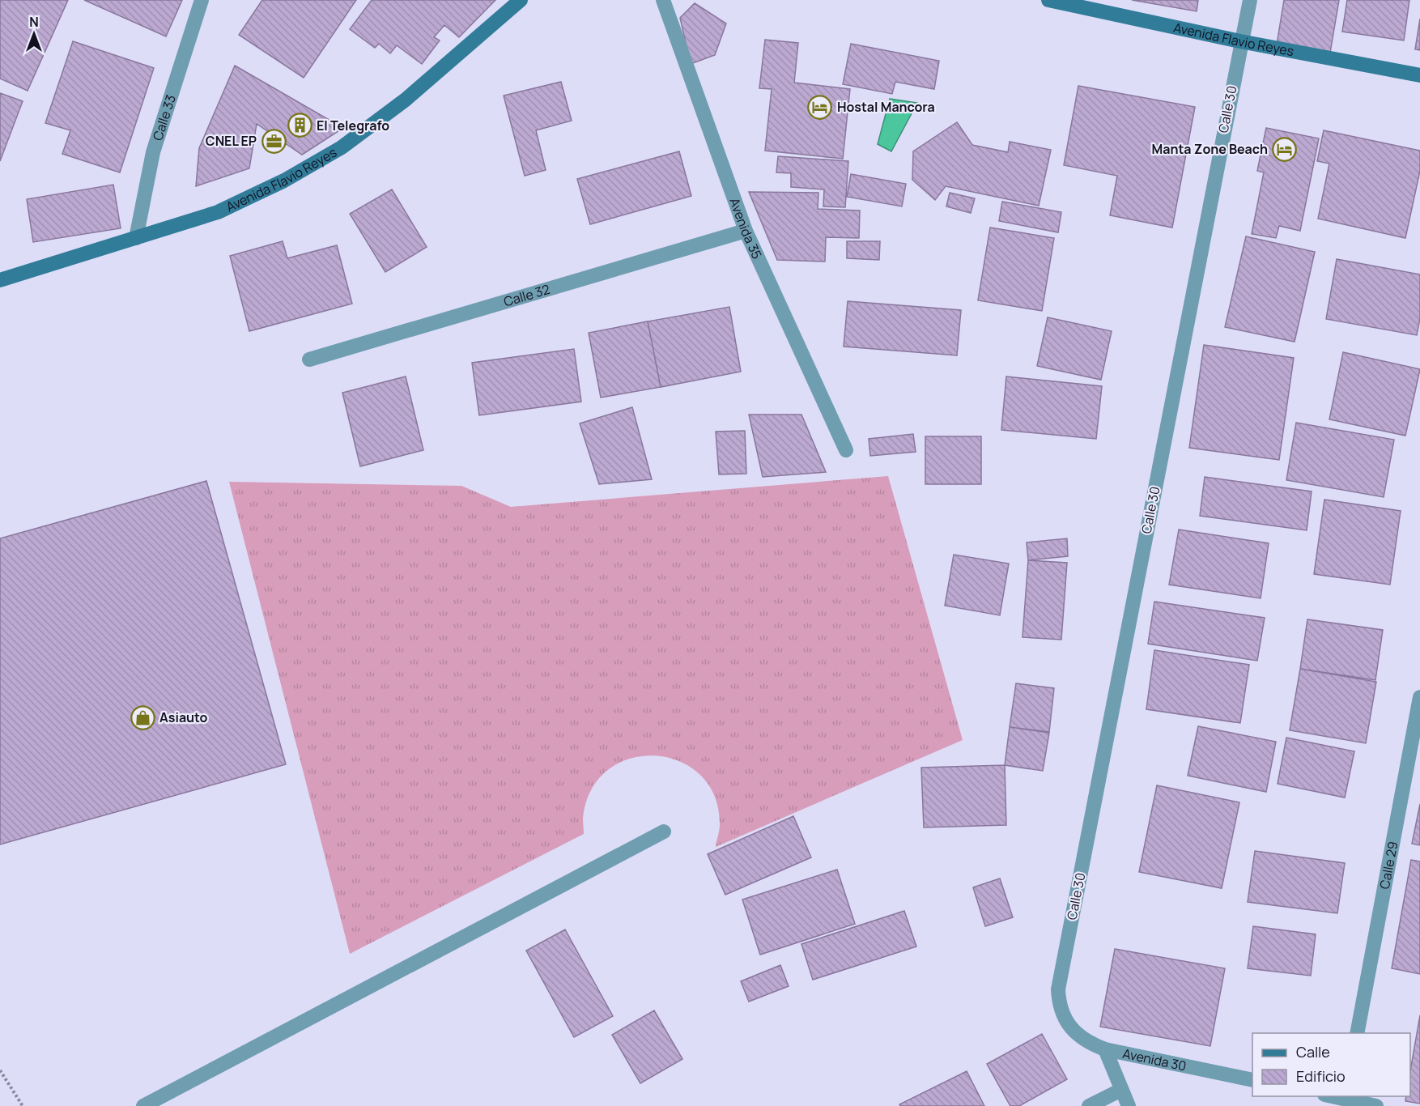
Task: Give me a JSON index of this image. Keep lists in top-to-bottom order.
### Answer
{
  "streets": {
    "main road": ["Avenida Flavio Reyes"],
    "street": [
      "Calle 30",
      "Calle 33",
      "Avenida 35",
      "Calle 32",
      "Calle 29",
      "Avenida 30"
    ]
  },
  "crossings": [
    ["Avenida Flavio Reyes", "Calle 30"],
    ["Avenida Flavio Reyes", "Calle 33"],
    ["Calle 30", "Avenida 30"],
    ["Avenida 35", "Calle 32"]
  ],
  "places": {
    "hotel": ["Hostal Mancora", "Manta Zone Beach"],
    "building": ["El Telegrafo"],
    "office": ["CNEL EP"],
    "shop": ["Asiauto"]
  },
  "legend": ["Calle", "Edificio"],
  "north": "top"
}
